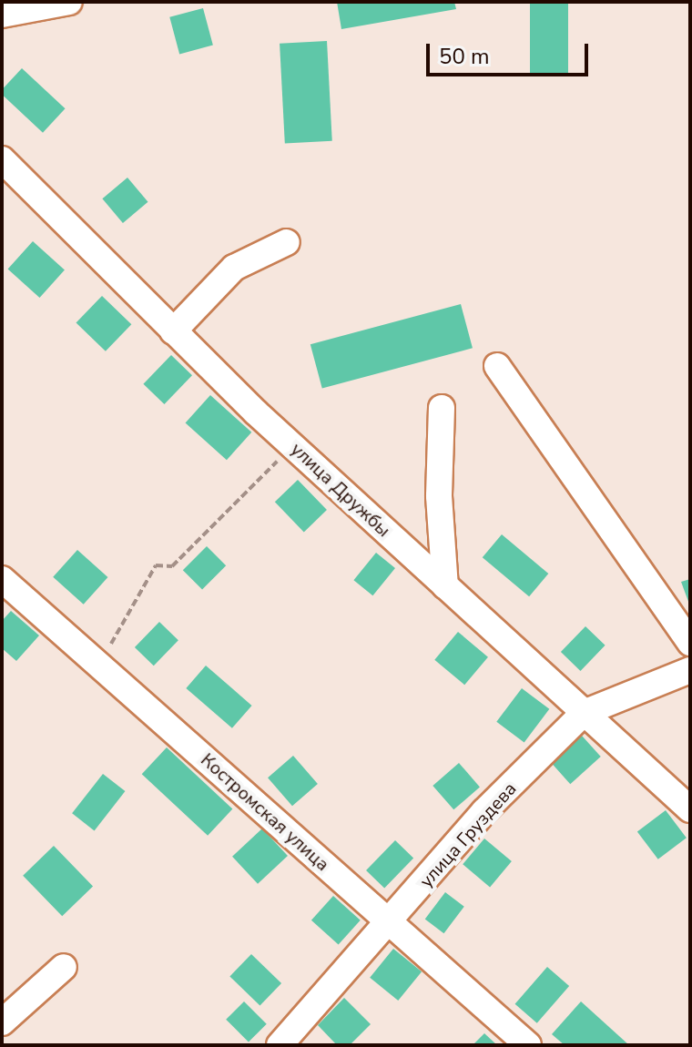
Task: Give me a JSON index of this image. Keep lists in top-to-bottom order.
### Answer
{
  "streets": {
    "street": ["улица Дружбы", "Костромская улица", "улица Груздева"]
  },
  "crossings": [
    ["улица Дружбы", "улица Груздева"],
    ["Костромская улица", "улица Груздева"]
  ],
  "scale_bar": "50 m"
}
